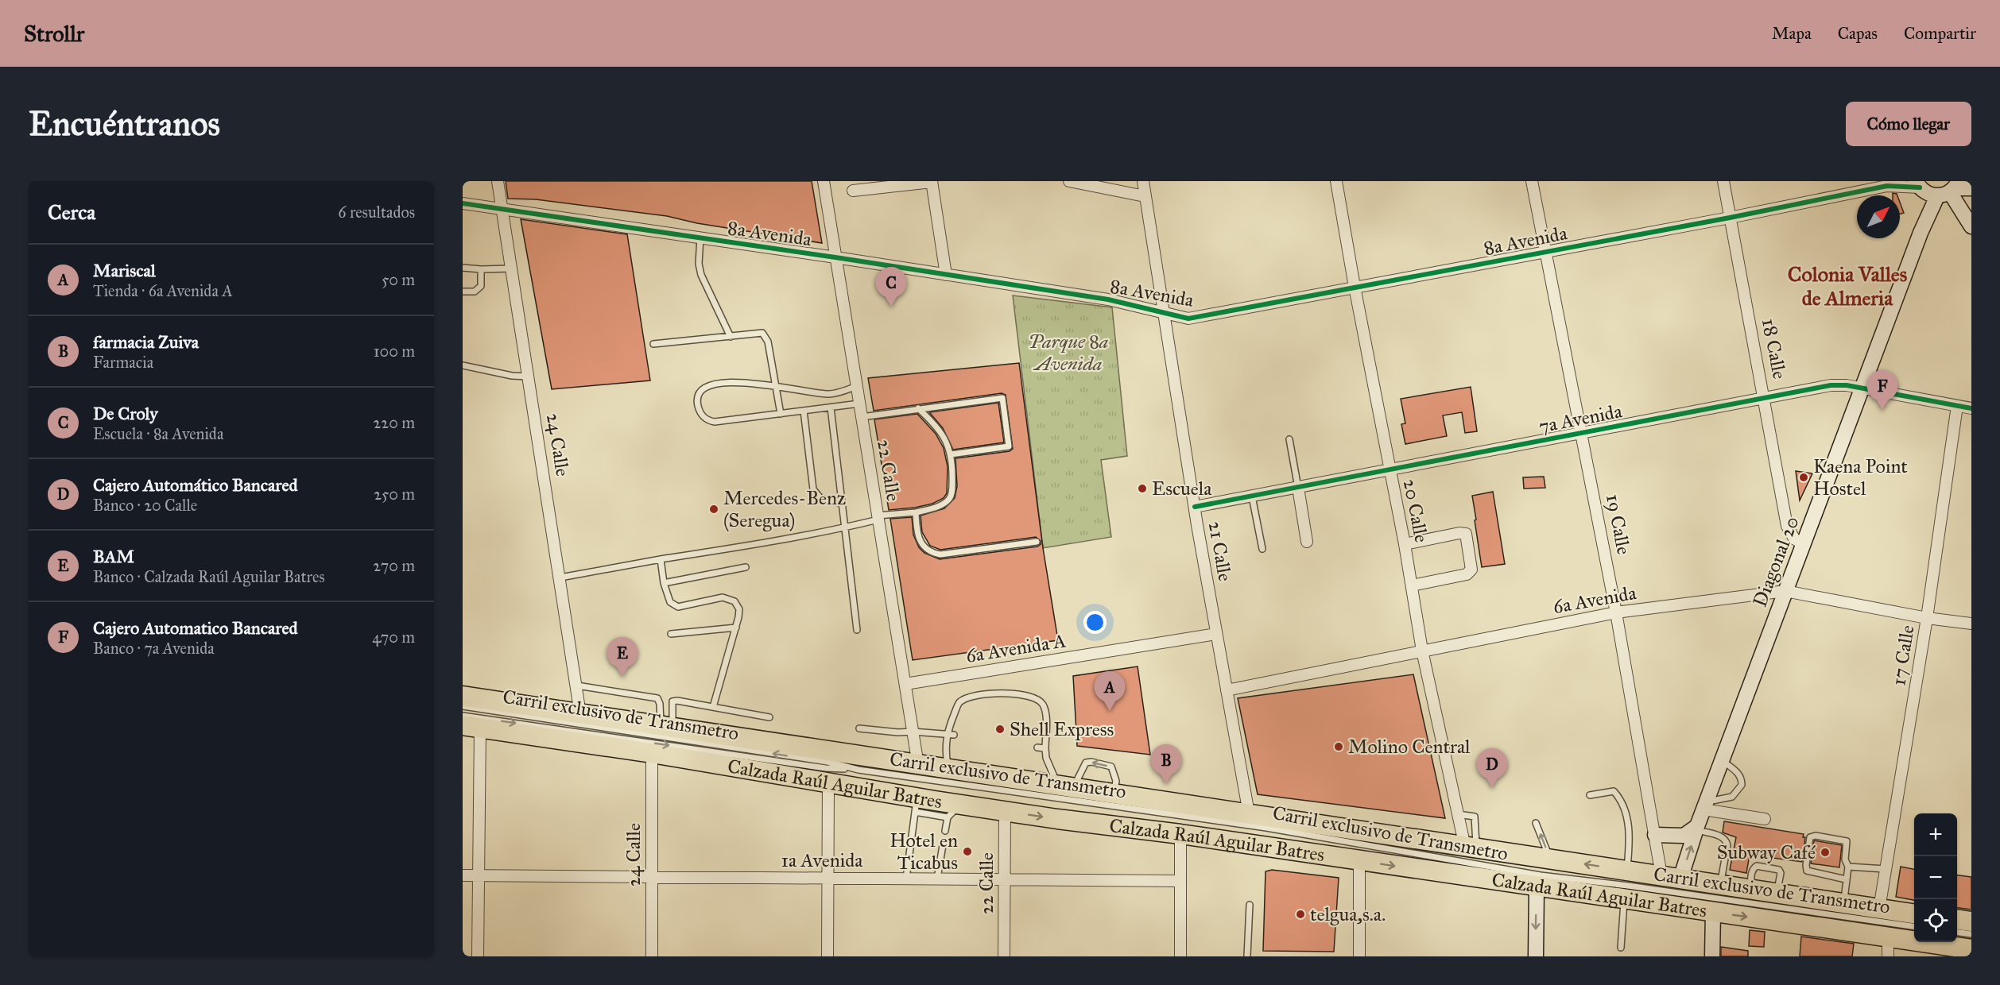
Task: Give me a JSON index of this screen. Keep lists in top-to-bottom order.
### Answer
{
  "streets": {
    "highway": ["Calzada Raúl Aguilar Batres"],
    "street": [
      "8a Avenida",
      "18 Calle",
      "7a Avenida",
      "24 Calle",
      "22 Calle",
      "20 Calle",
      "19 Calle",
      "21 Calle",
      "Diagonal 20",
      "6a Avenida",
      "6a Avenida A",
      "17 Calle",
      "1a Avenida"
    ],
    "lane": ["Carril exclusivo de Transmetro"]
  },
  "crossings": [
    ["8a Avenida", "18 Calle"],
    ["8a Avenida", "24 Calle"],
    ["8a Avenida", "22 Calle"],
    ["8a Avenida", "20 Calle"],
    ["8a Avenida", "19 Calle"],
    ["8a Avenida", "21 Calle"],
    ["8a Avenida", "Diagonal 20"],
    ["18 Calle", "7a Avenida"],
    ["18 Calle", "Diagonal 20"],
    ["7a Avenida", "20 Calle"],
    ["7a Avenida", "19 Calle"],
    ["7a Avenida", "21 Calle"],
    ["7a Avenida", "Diagonal 20"],
    ["7a Avenida", "17 Calle"],
    ["24 Calle", "Calzada Raúl Aguilar Batres"],
    ["24 Calle", "1a Avenida"],
    ["22 Calle", "6a Avenida A"],
    ["22 Calle", "Calzada Raúl Aguilar Batres"],
    ["22 Calle", "1a Avenida"],
    ["20 Calle", "6a Avenida"],
    ["20 Calle", "Calzada Raúl Aguilar Batres"],
    ["19 Calle", "6a Avenida"],
    ["19 Calle", "Calzada Raúl Aguilar Batres"],
    ["21 Calle", "6a Avenida"],
    ["21 Calle", "6a Avenida A"],
    ["21 Calle", "Calzada Raúl Aguilar Batres"],
    ["Diagonal 20", "6a Avenida"],
    ["Diagonal 20", "Calzada Raúl Aguilar Batres"],
    ["6a Avenida", "17 Calle"],
    ["17 Calle", "Calzada Raúl Aguilar Batres"]
  ],
  "districts": ["Colonia Valles de Almeria"],
  "parks": ["Parque 8a Avenida"],
  "places": [
    "Kaena Point Hostel",
    "Escuela",
    "Mercedes-Benz (Seregua)",
    "Shell Express",
    "Molino Central",
    "Hotel en Ticabus",
    "Subway Café",
    "telgua,s.a."
  ],
  "north": "top right",
  "page": {
    "header": "Strollr",
    "nav": ["Mapa", "Capas", "Compartir"],
    "buttons": "Cómo llegar",
    "title": "Encuéntranos",
    "heading": ["Cerca", "6 resultados"],
    "list": [
      {
        "mark": "A",
        "name": "Mariscal",
        "note": "Tienda · 6a Avenida A",
        "value": "50 m"
      },
      {
        "mark": "B",
        "name": "farmacia Zuiva",
        "note": "Farmacia",
        "value": "100 m"
      },
      {
        "mark": "C",
        "name": "De Croly",
        "note": "Escuela · 8a Avenida",
        "value": "220 m"
      },
      {
        "mark": "D",
        "name": "Cajero Automático Bancared",
        "note": "Banco · 20 Calle",
        "value": "250 m"
      },
      {
        "mark": "E",
        "name": "BAM",
        "note": "Banco · Calzada Raúl Aguilar Batres",
        "value": "270 m"
      },
      {
        "mark": "F",
        "name": "Cajero Automatico Bancared",
        "note": "Banco · 7a Avenida",
        "value": "470 m"
      }
    ],
    "pins": [
      "C",
      "F",
      "E",
      "A",
      "B",
      "D"
    ],
    "map_buttons": ["+", "−"]
  }
}
